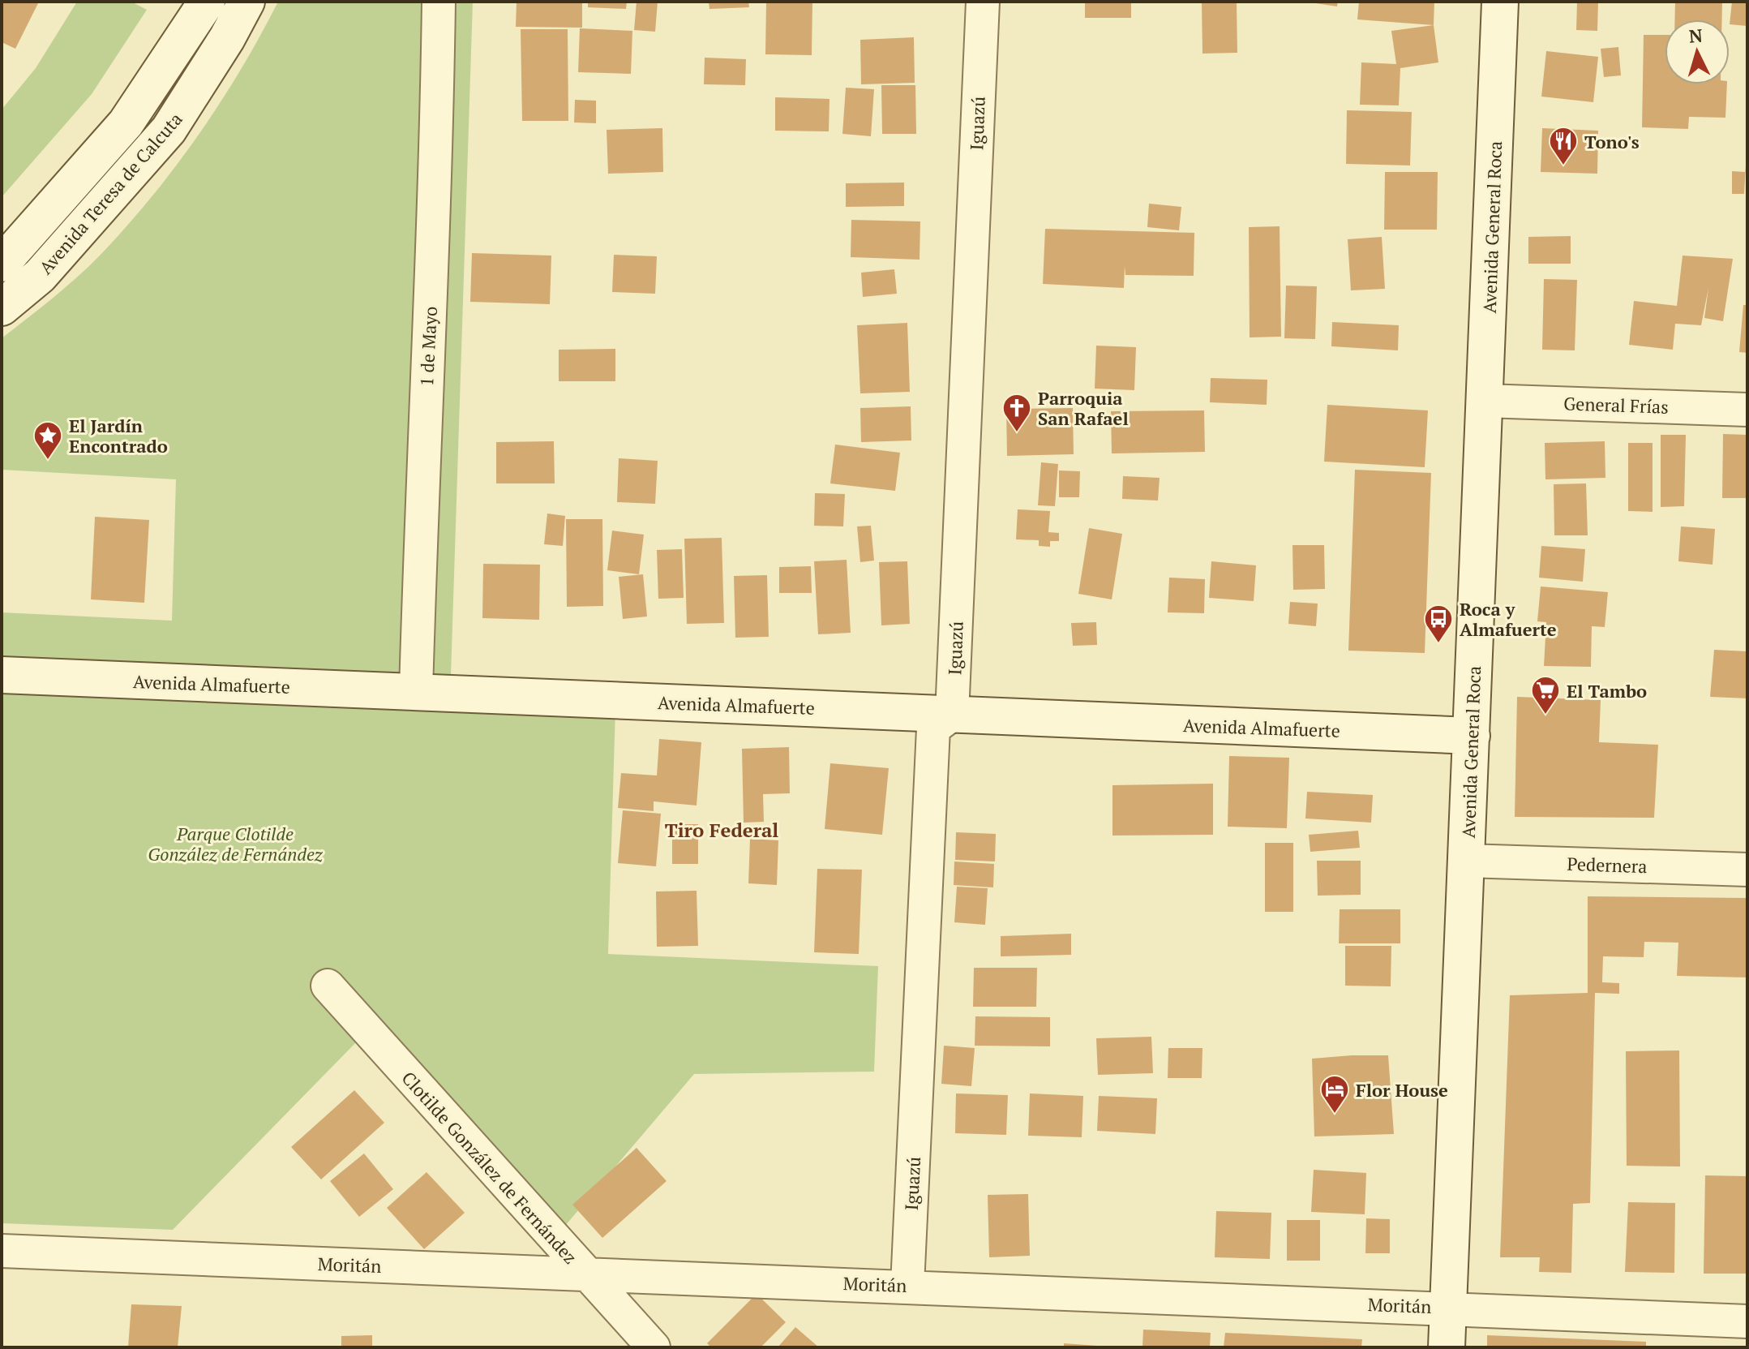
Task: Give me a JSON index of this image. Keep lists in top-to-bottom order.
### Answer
{
  "streets": {
    "main road": ["Avenida Teresa de Calcuta", "Avenida General Roca", "Avenida Almafuerte"],
    "street": [
      "Iguazú",
      "1 de Mayo",
      "General Frías",
      "Pedernera",
      "Clotilde González de Fernández",
      "Moritán"
    ]
  },
  "crossings": [
    ["Iguazú", "Avenida Almafuerte"],
    ["Iguazú", "Moritán"],
    ["Avenida General Roca", "General Frías"],
    ["Avenida General Roca", "Avenida Almafuerte"],
    ["Avenida General Roca", "Pedernera"],
    ["Avenida General Roca", "Moritán"],
    ["1 de Mayo", "Avenida Almafuerte"],
    ["Clotilde González de Fernández", "Moritán"]
  ],
  "districts": ["Tiro Federal"],
  "parks": ["Parque Clotilde González de Fernández"],
  "places": {
    "restaurant": ["Tono's"],
    "church": ["Parroquia San Rafael"],
    "place": ["El Jardín Encontrado"],
    "bus stop": ["Roca y Almafuerte"],
    "supermarket": ["El Tambo"],
    "hotel": ["Flor House"]
  },
  "north": "top"
}
